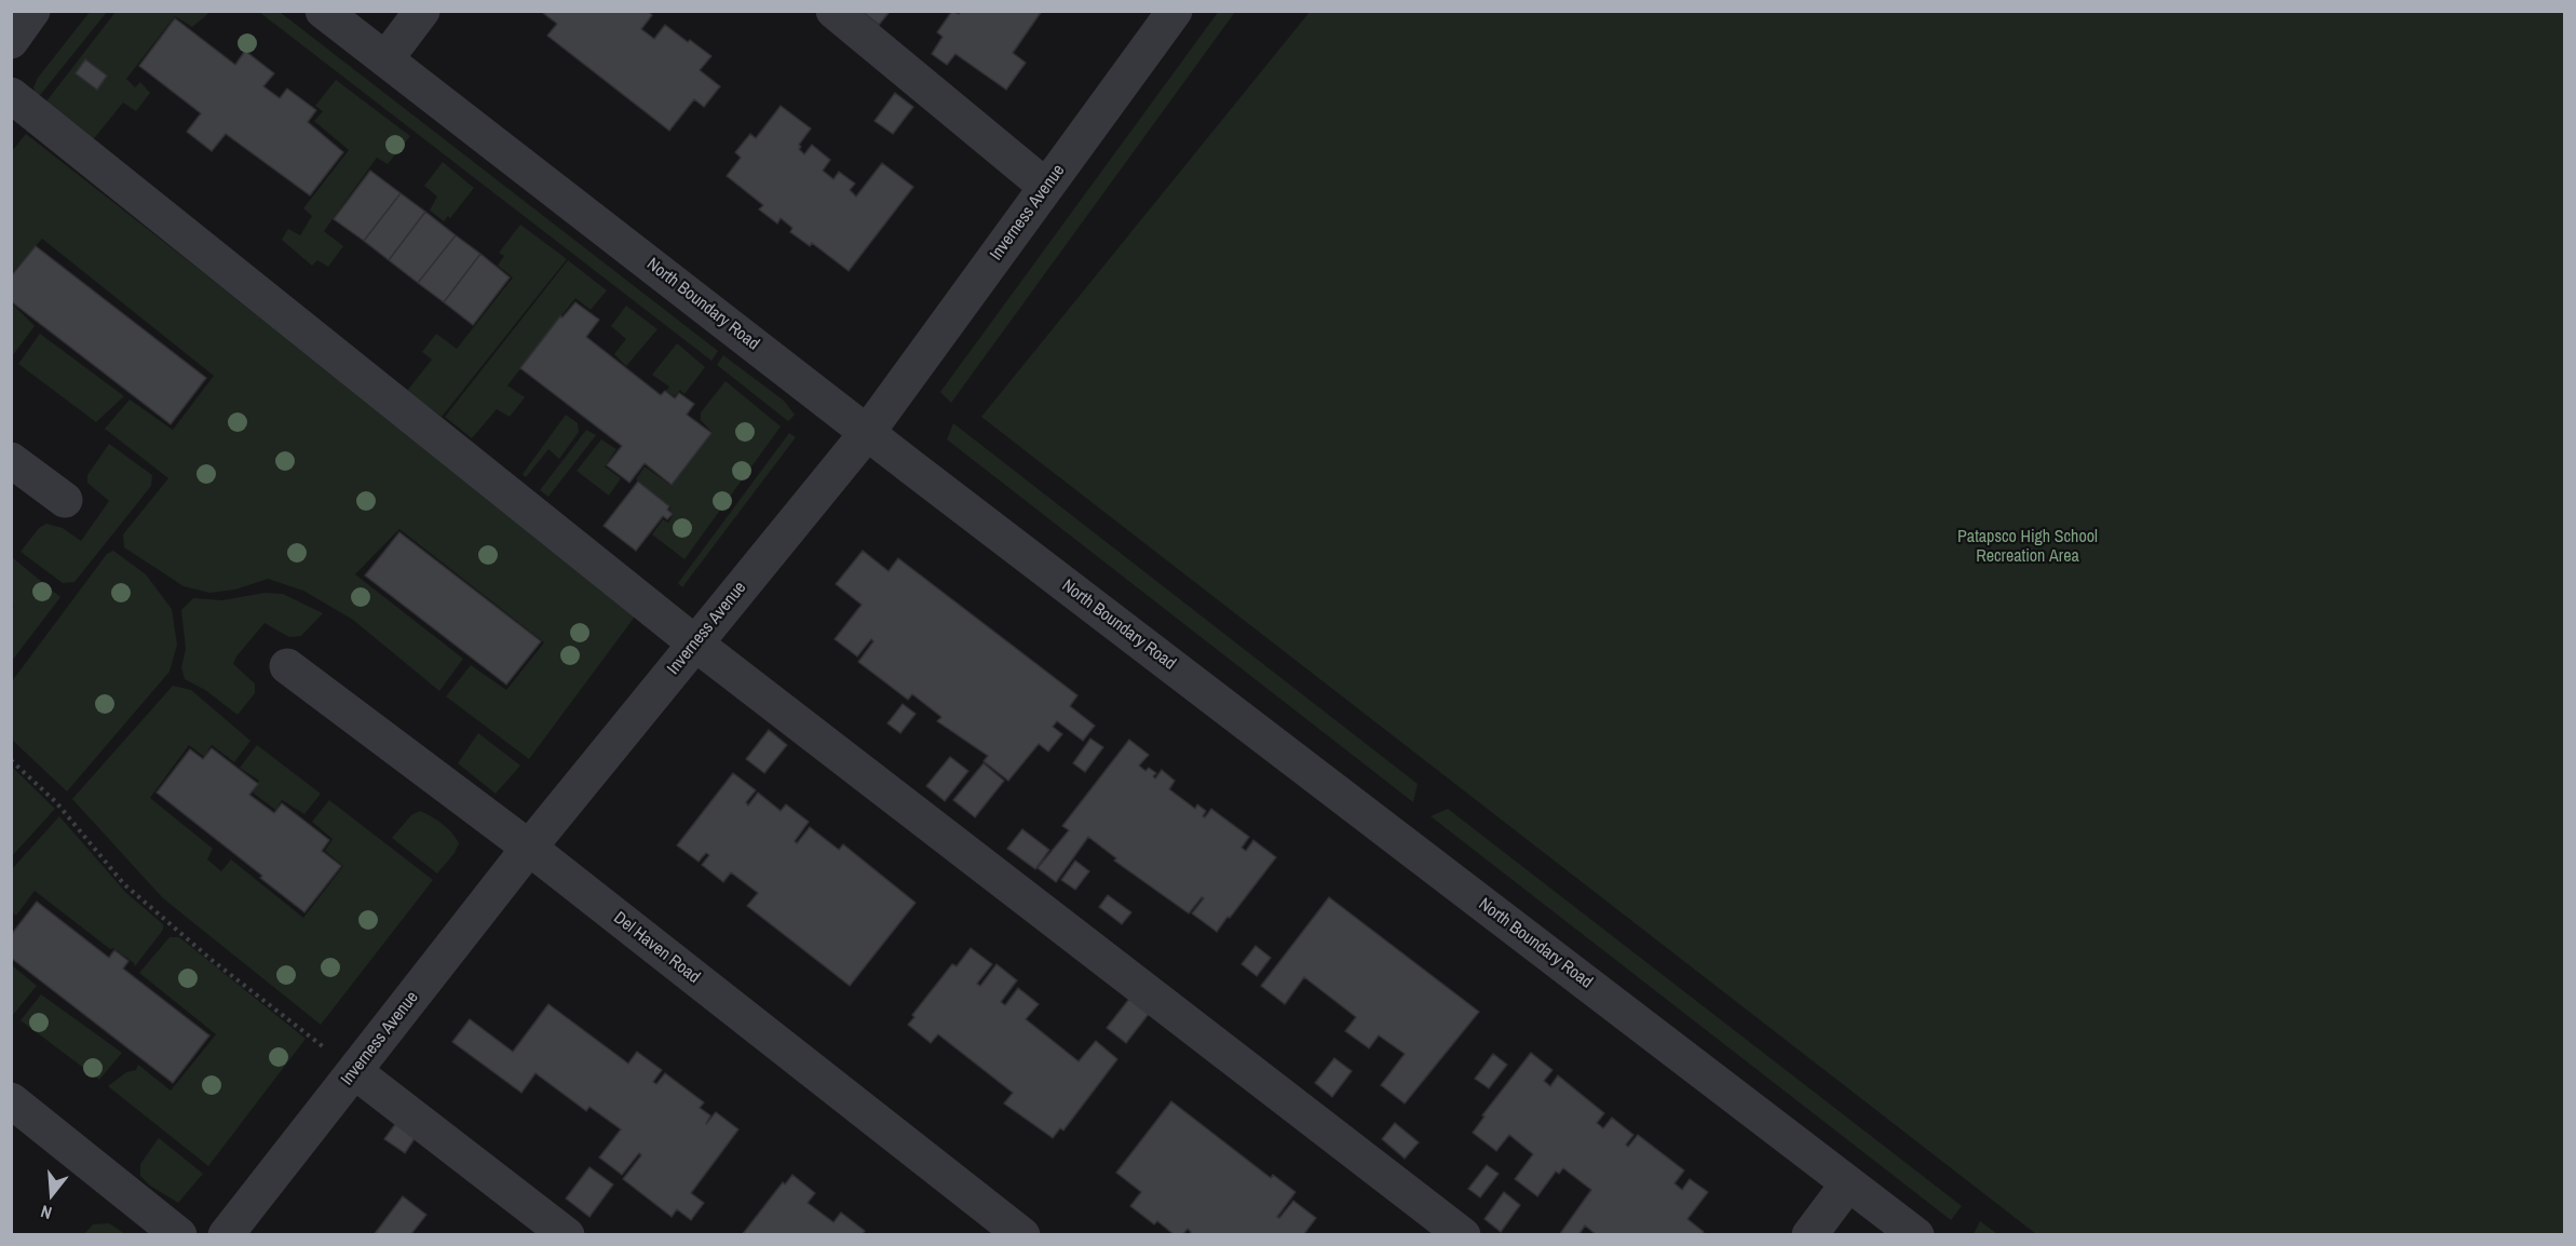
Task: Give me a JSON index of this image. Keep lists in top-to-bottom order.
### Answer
{
  "streets": {
    "street": ["Inverness Avenue", "North Boundary Road", "Del Haven Road"]
  },
  "crossings": [
    ["Inverness Avenue", "North Boundary Road"],
    ["Inverness Avenue", "Del Haven Road"]
  ],
  "parks": ["Patapsco High School Recreation Area"],
  "north": "bottom"
}
